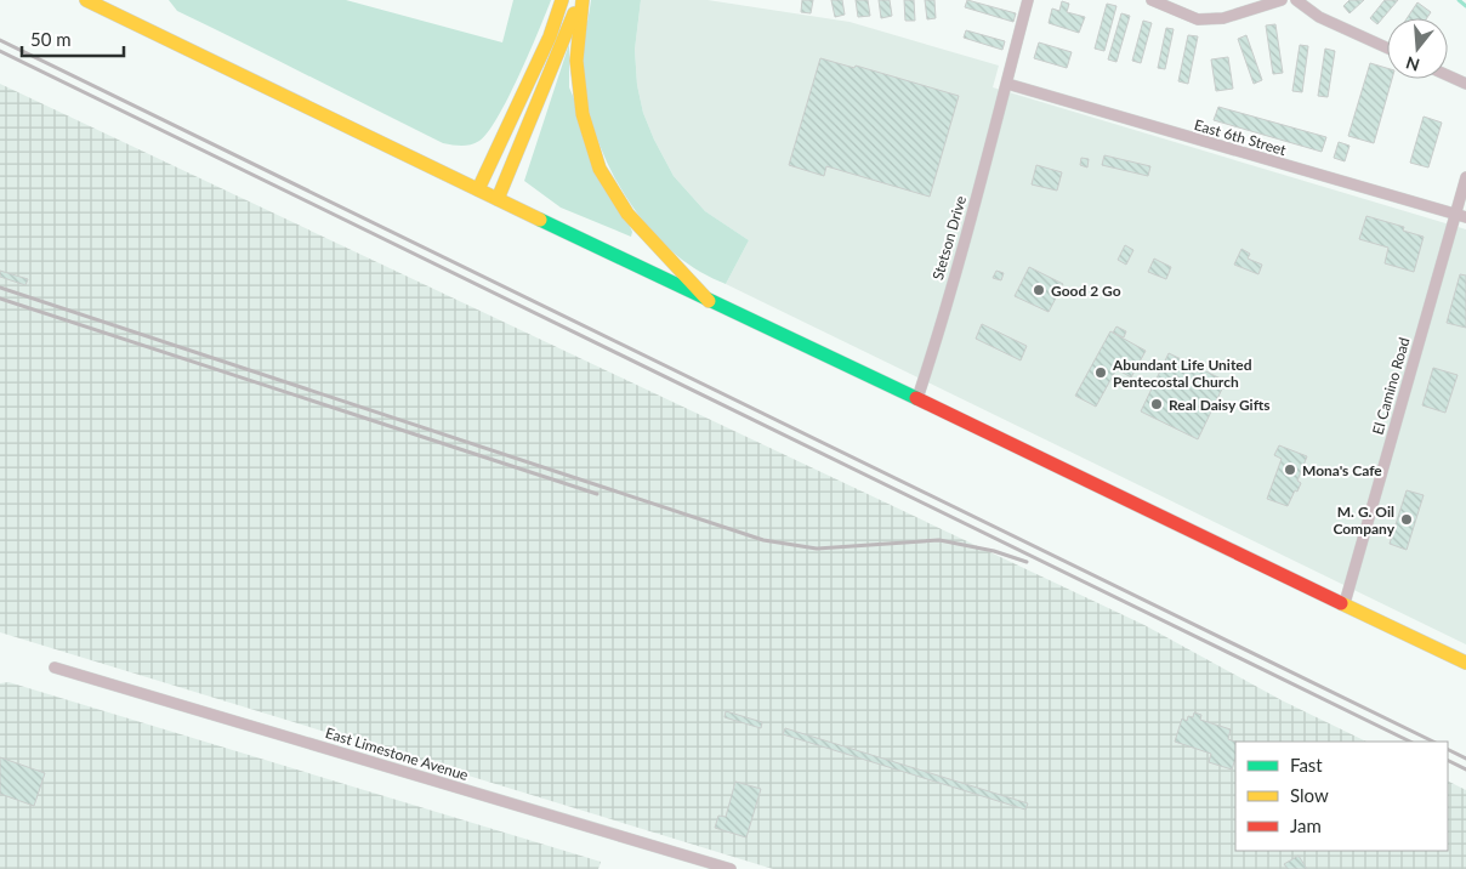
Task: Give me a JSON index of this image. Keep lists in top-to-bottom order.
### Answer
{
  "streets": {
    "street": [
      "East 6th Street",
      "Stetson Drive",
      "El Camino Road",
      "East Limestone Avenue"
    ]
  },
  "crossings": [
    ["East 6th Street", "Stetson Drive"],
    ["East 6th Street", "El Camino Road"]
  ],
  "places": [
    "Good 2 Go",
    "Abundant Life United Pentecostal Church",
    "Real Daisy Gifts",
    "Mona's Cafe",
    "M. G. Oil Company"
  ],
  "legend": ["Fast", "Slow", "Jam"],
  "scale_bar": "50 m",
  "north": "bottom"
}
